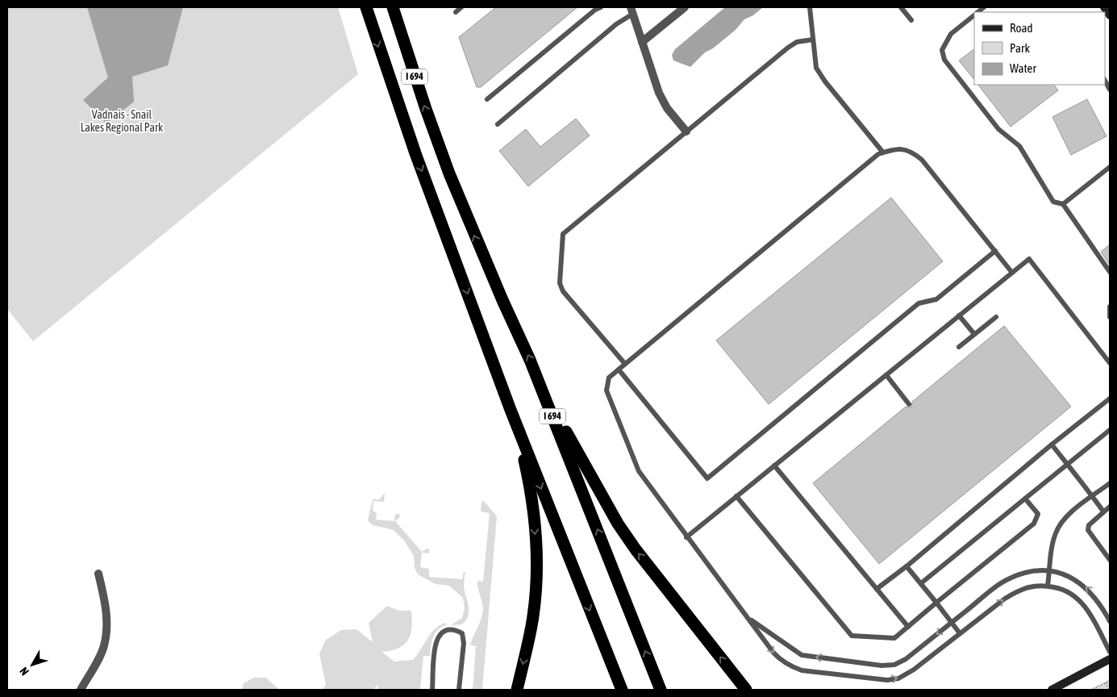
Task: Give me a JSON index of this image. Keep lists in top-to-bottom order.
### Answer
{
  "streets": {
    "highway": ["I 694"]
  },
  "parks": ["Vadnais - Snail Lakes Regional Park"],
  "legend": ["Road", "Park", "Water"],
  "north": "bottom left"
}
